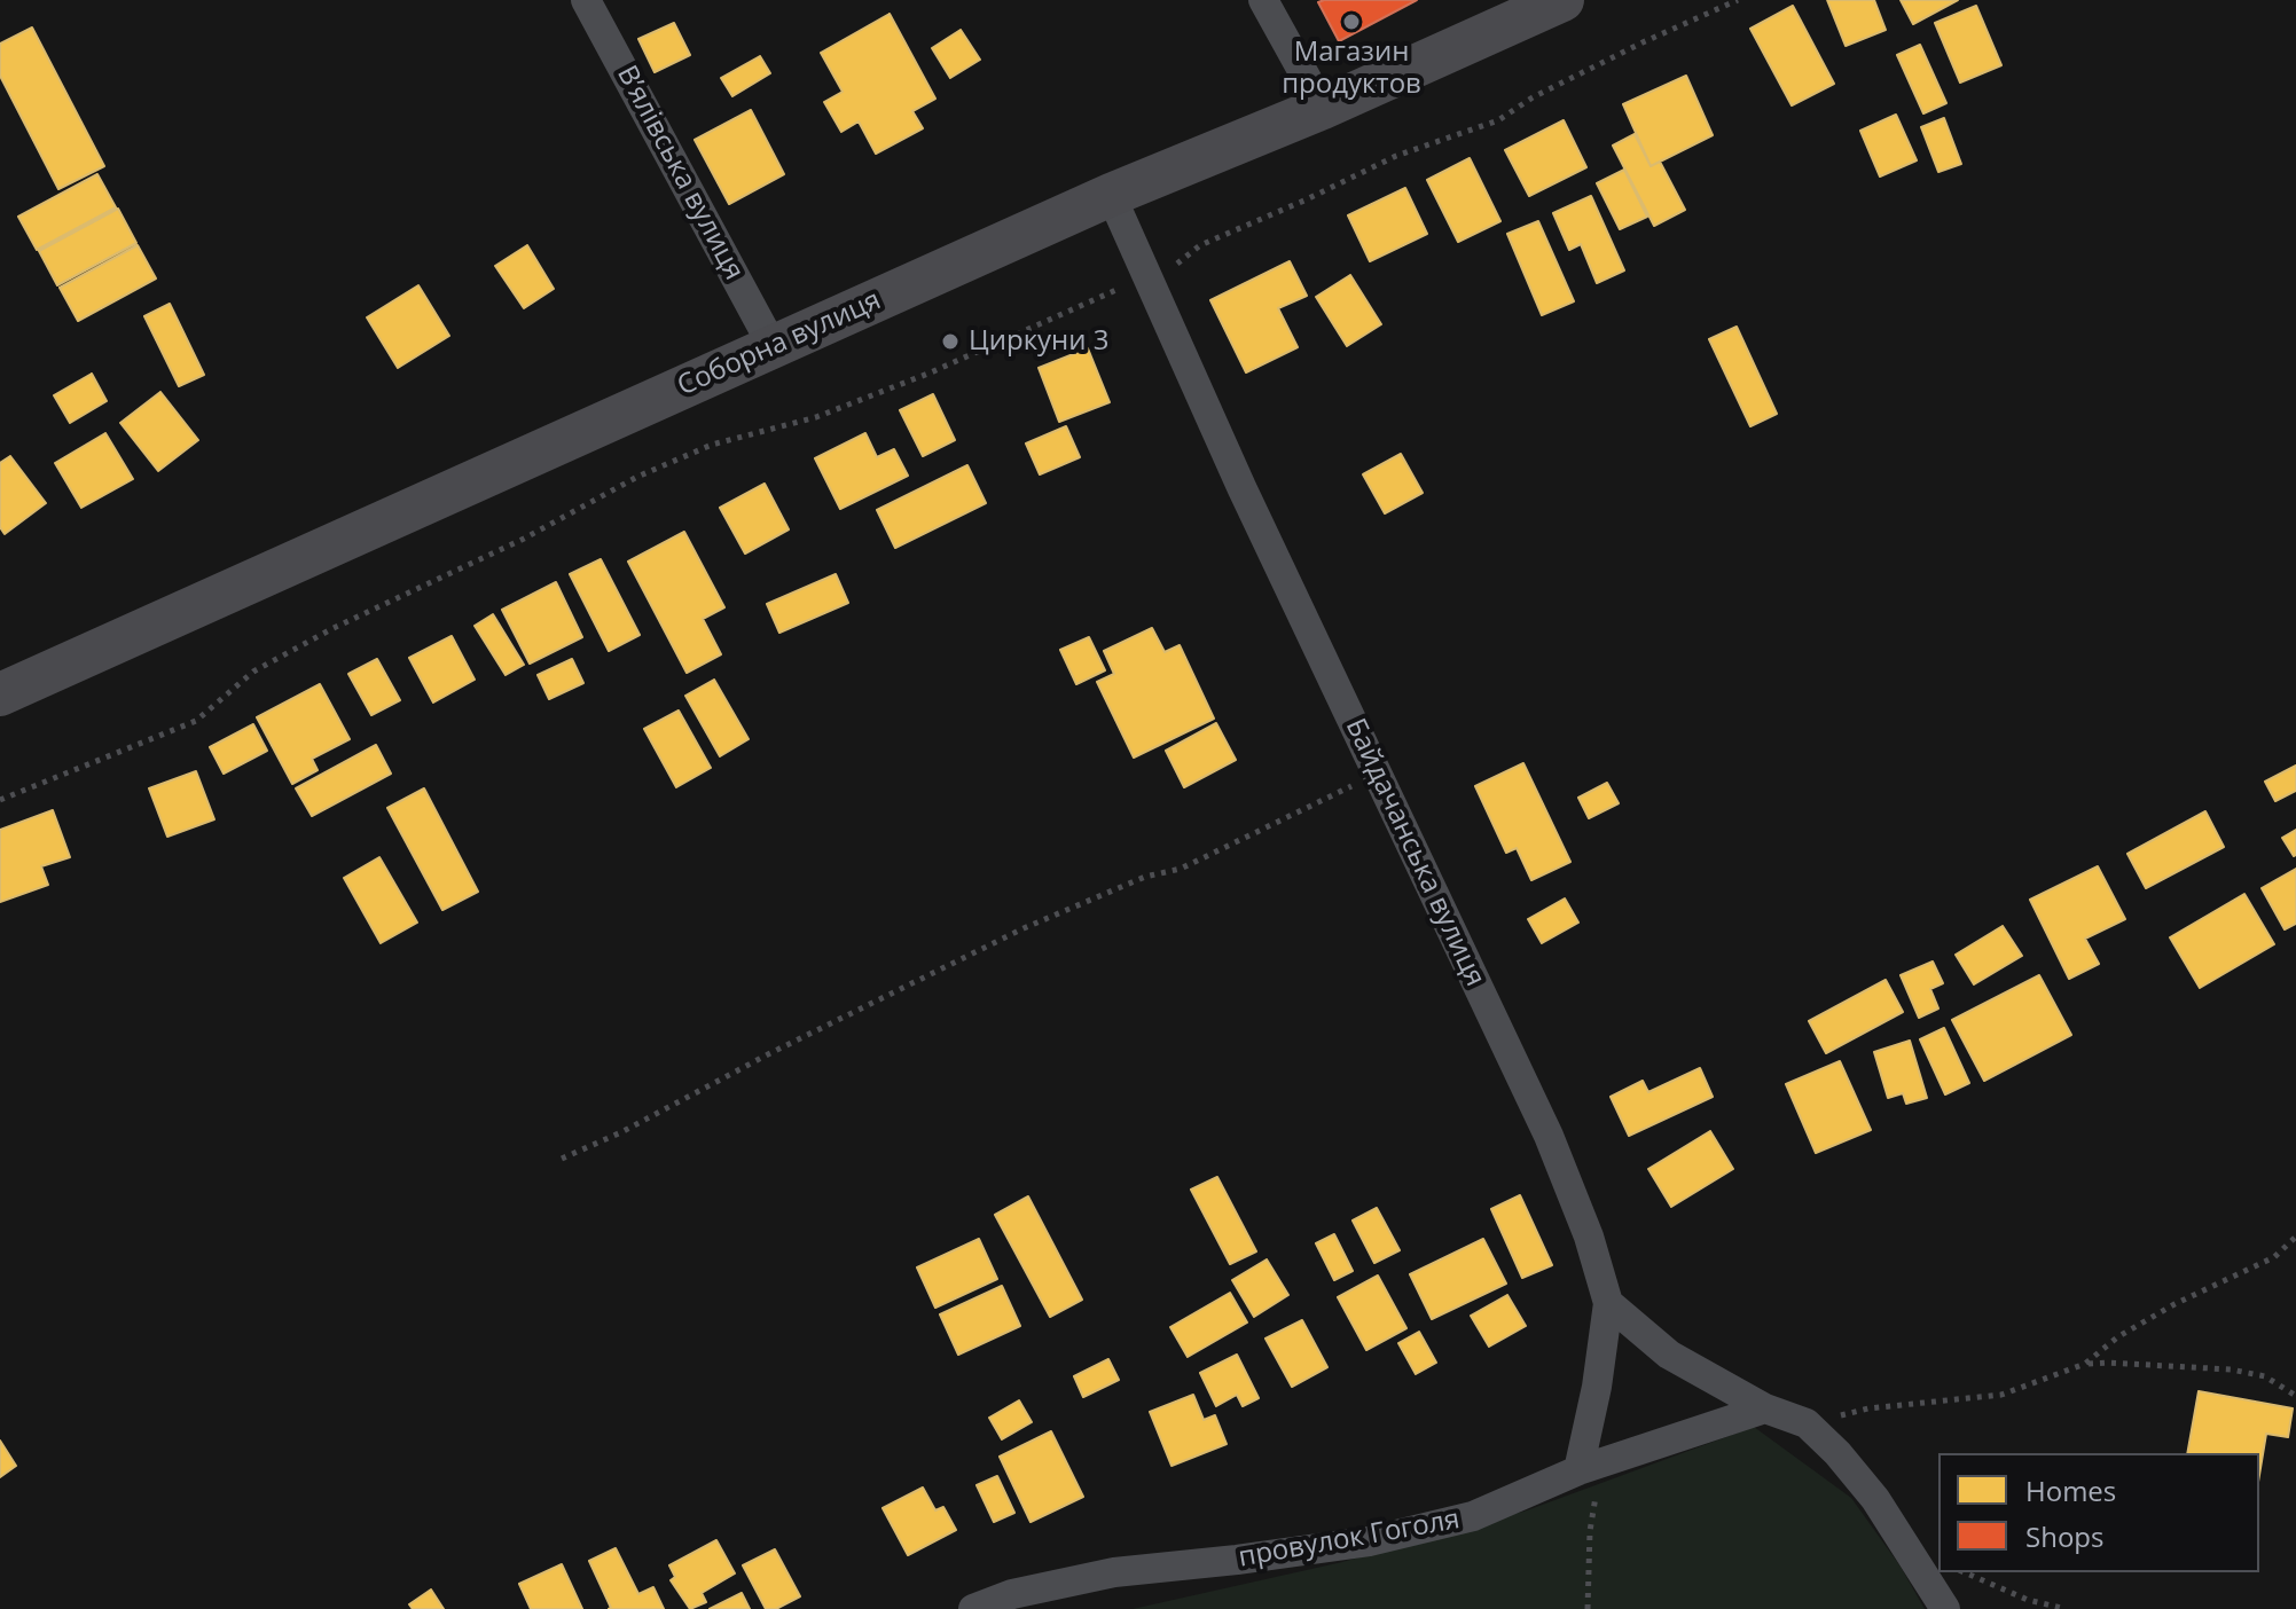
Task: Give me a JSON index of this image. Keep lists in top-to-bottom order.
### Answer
{
  "streets": {
    "street": [
      "В’ялівська вулиця",
      "Соборна вулиця",
      "Байдачанська вулиця",
      "провулок Гоголя"
    ]
  },
  "crossings": [
    ["В’ялівська вулиця", "Соборна вулиця"],
    ["Соборна вулиця", "Байдачанська вулиця"]
  ],
  "places": ["Магазин продуктов", "Циркуни 3"],
  "legend": ["Homes", "Shops"]
}
